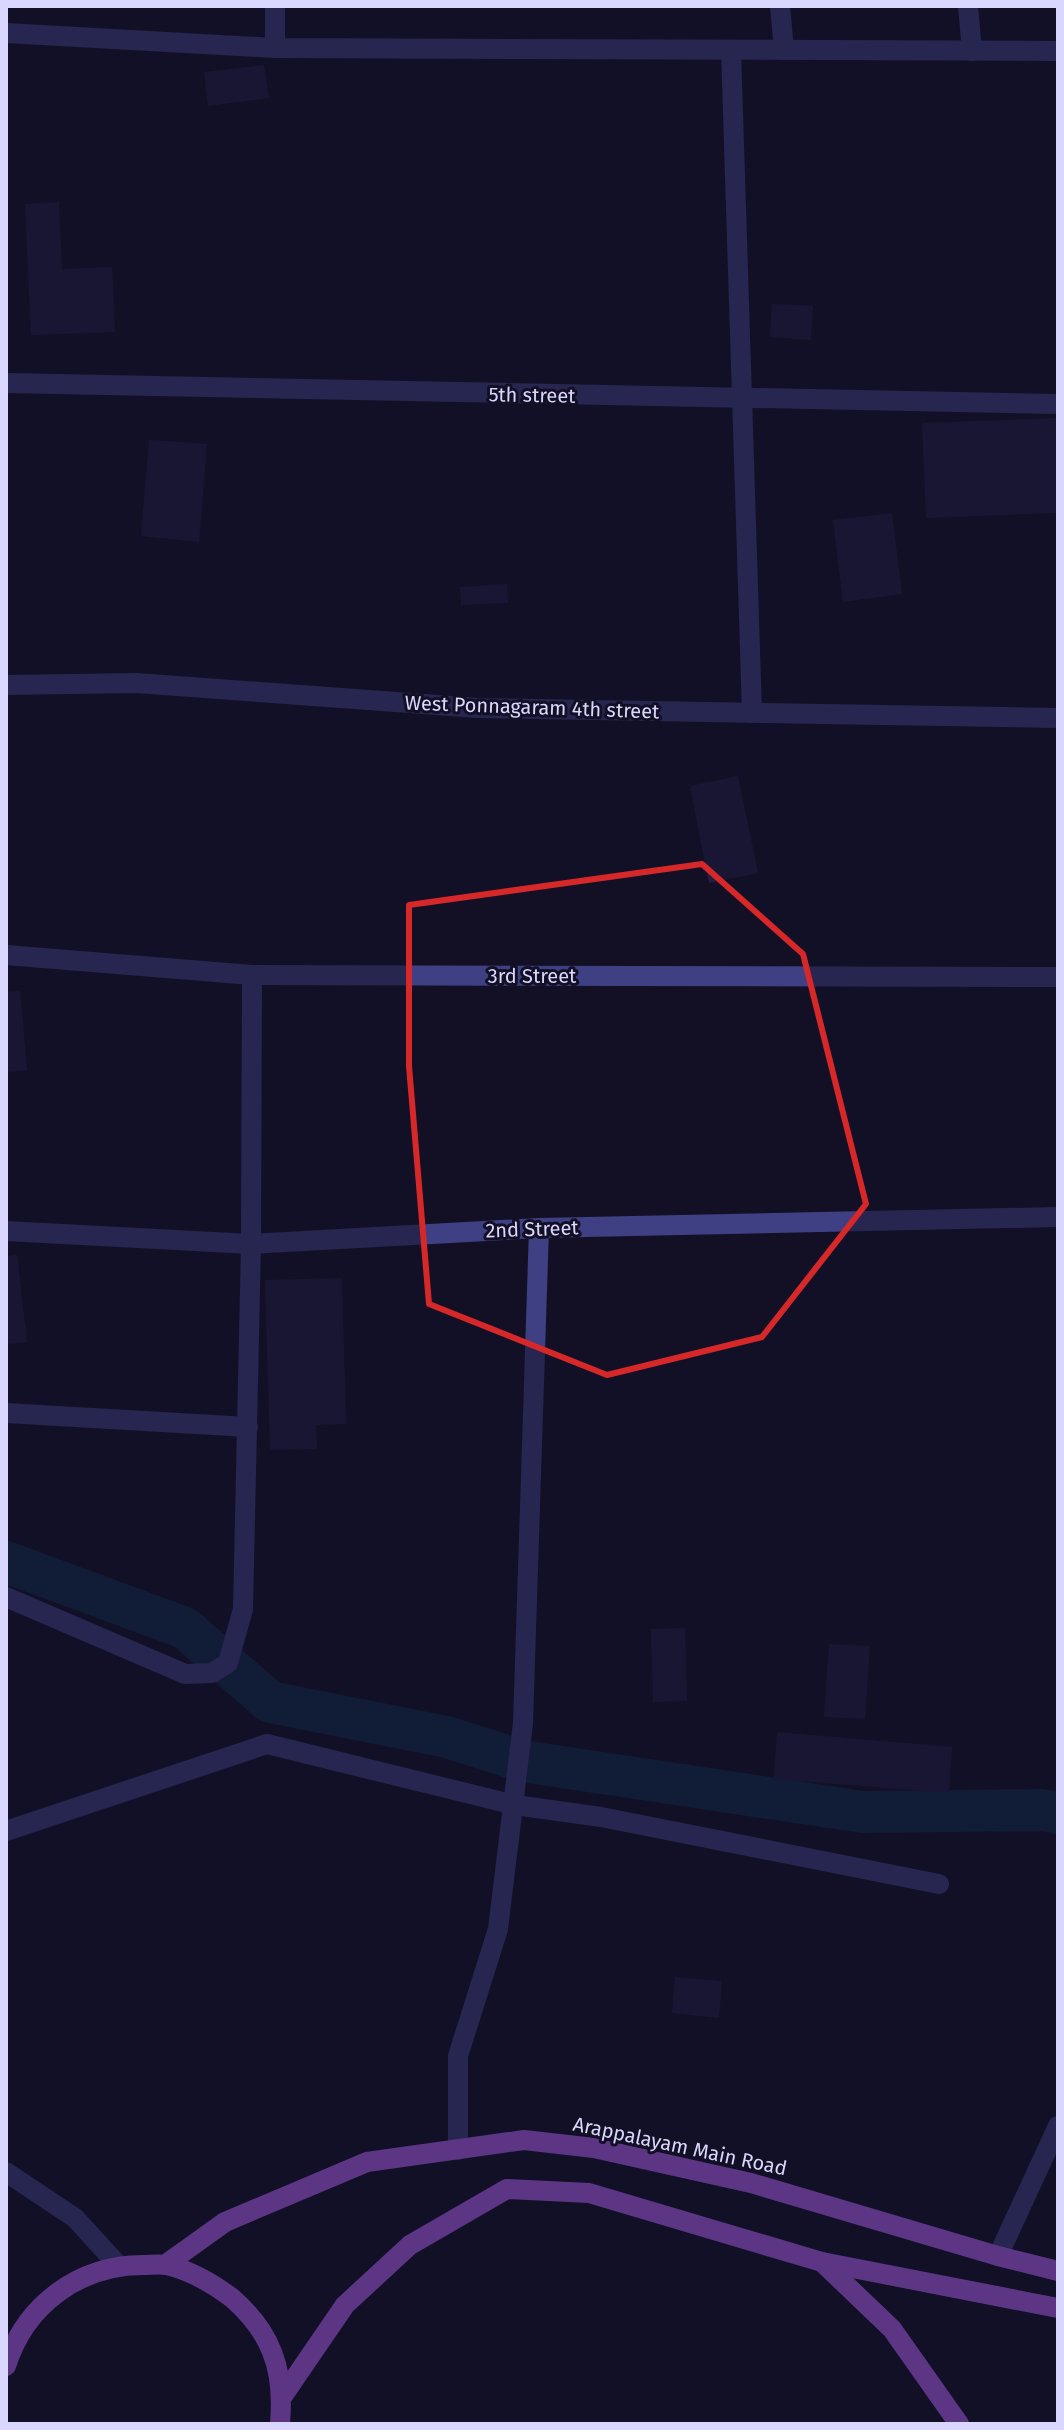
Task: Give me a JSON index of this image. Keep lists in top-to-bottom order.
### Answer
{
  "streets": {
    "main road": ["Arappalayam Main Road"],
    "street": [
      "5th street",
      "West Ponnagaram 4th street",
      "3rd Street",
      "2nd Street"
    ]
  }
}
